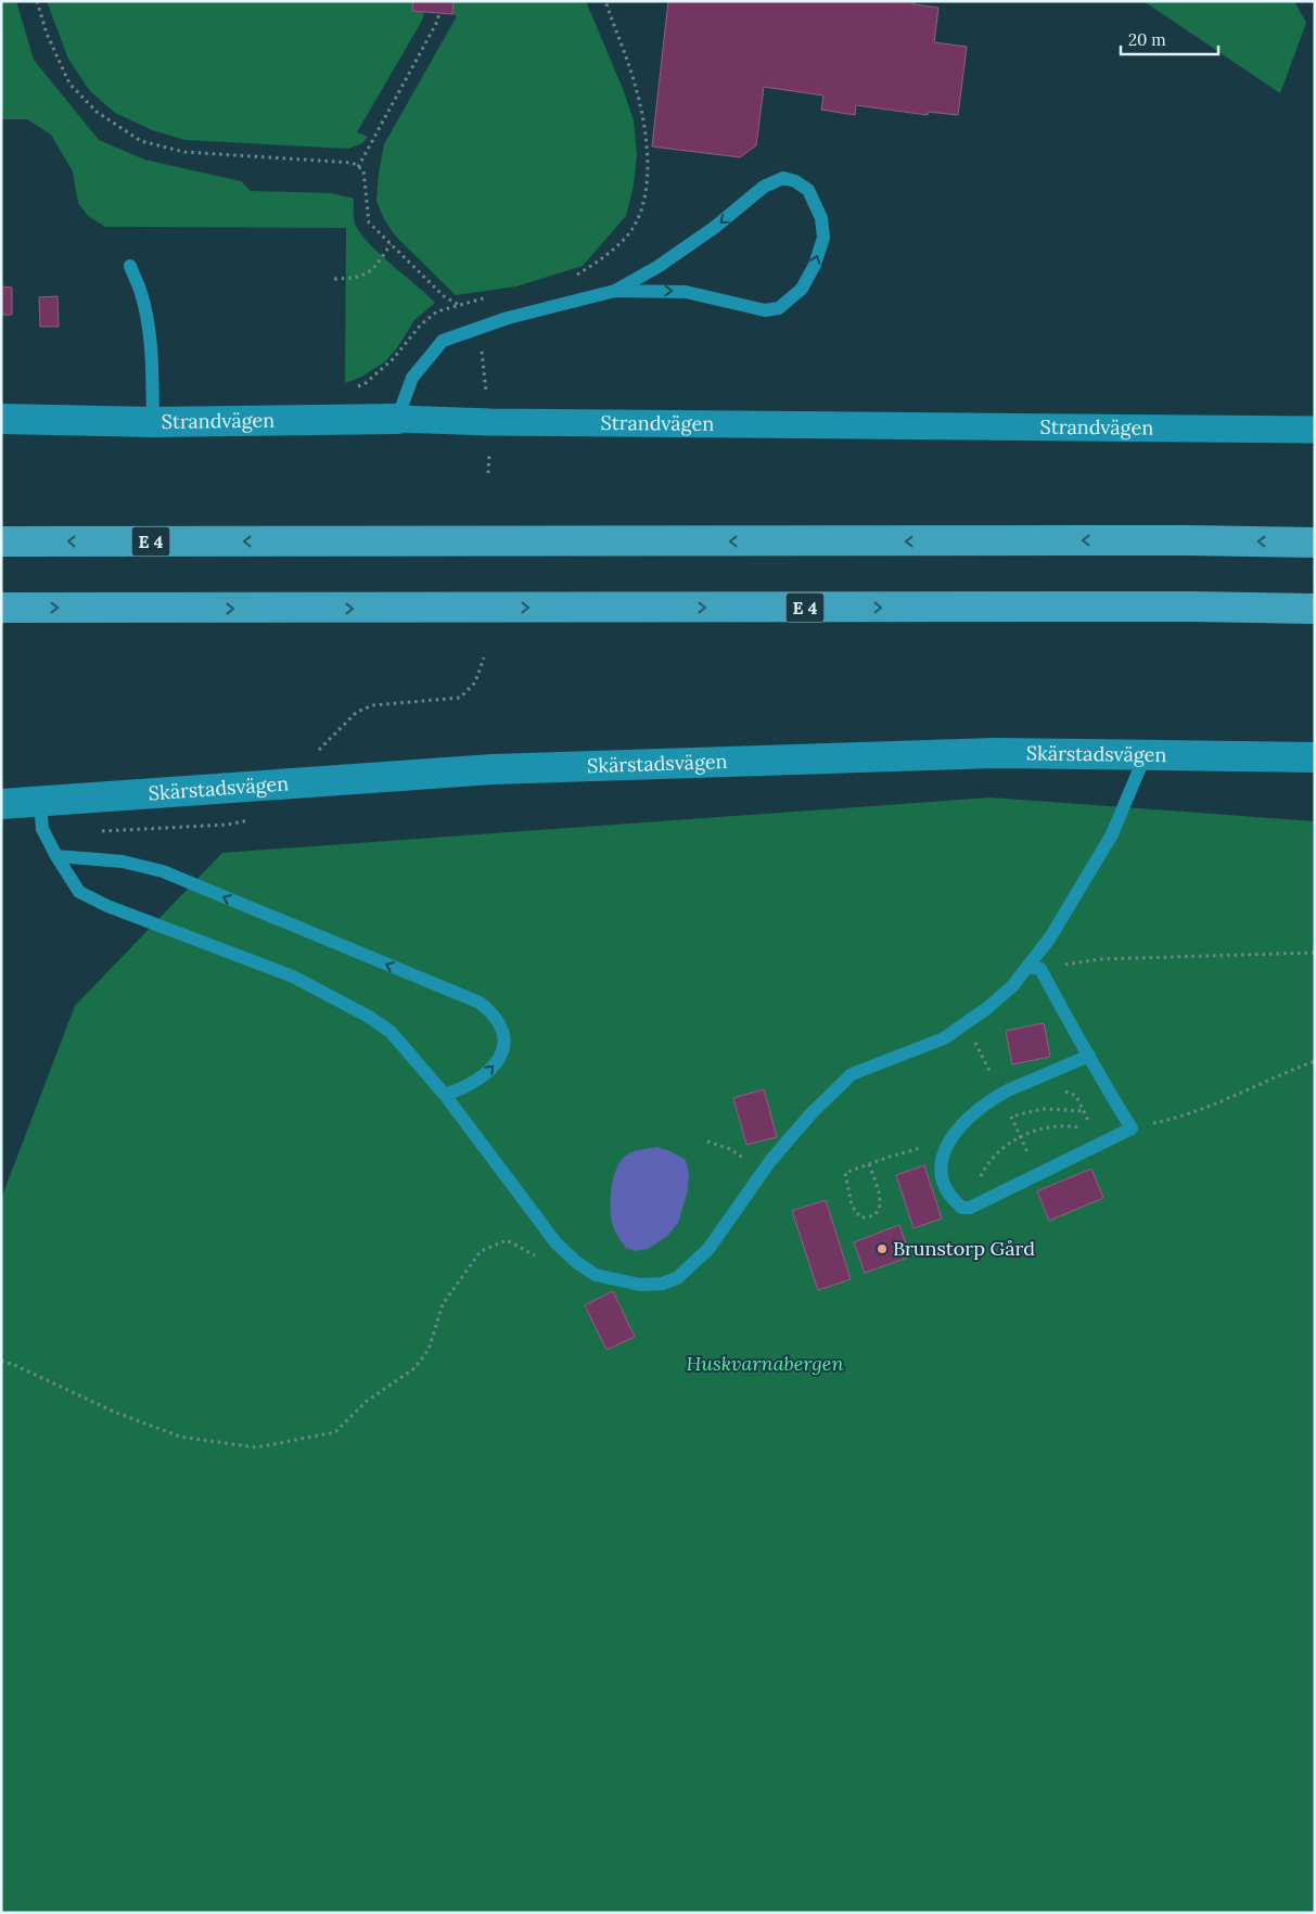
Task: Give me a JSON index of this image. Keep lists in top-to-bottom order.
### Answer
{
  "streets": {
    "highway": ["E 4"],
    "main road": ["Strandvägen", "Skärstadsvägen"]
  },
  "parks": ["Huskvarnabergen"],
  "places": ["Brunstorp Gård"],
  "scale_bar": "20 m"
}
